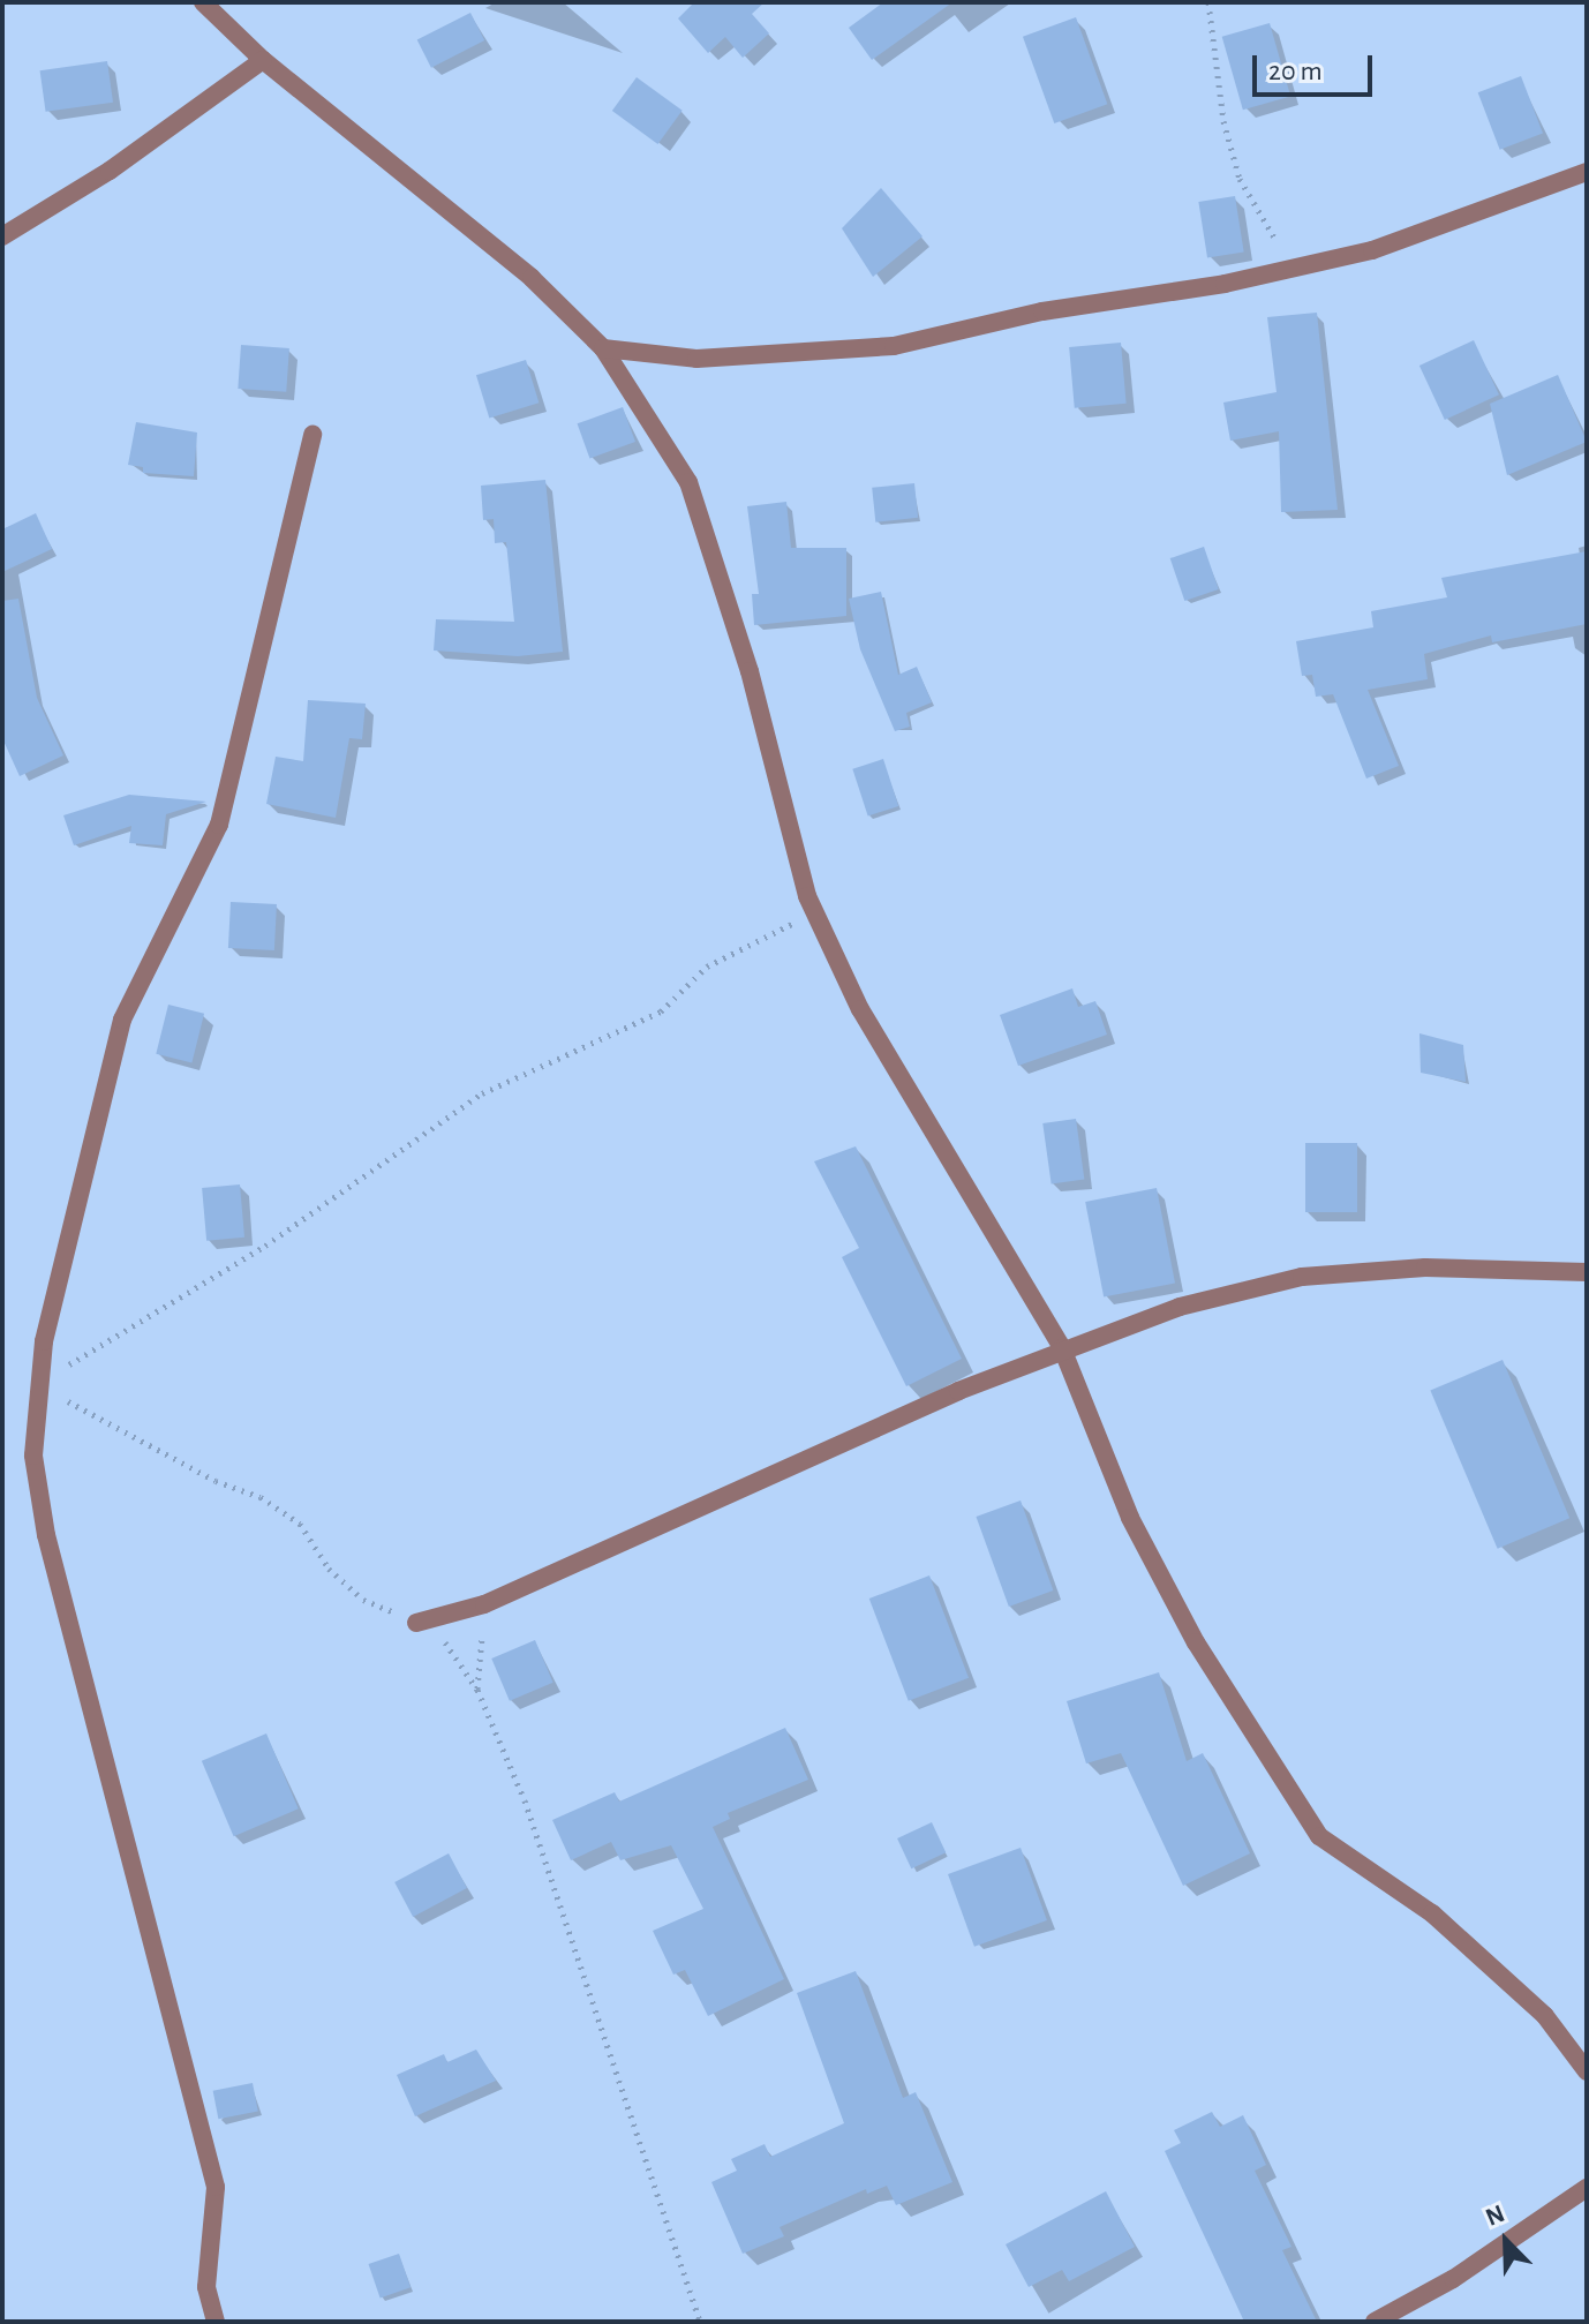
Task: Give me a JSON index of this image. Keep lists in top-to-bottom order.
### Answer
{
  "scale_bar": "20 m",
  "north": "top left"
}
